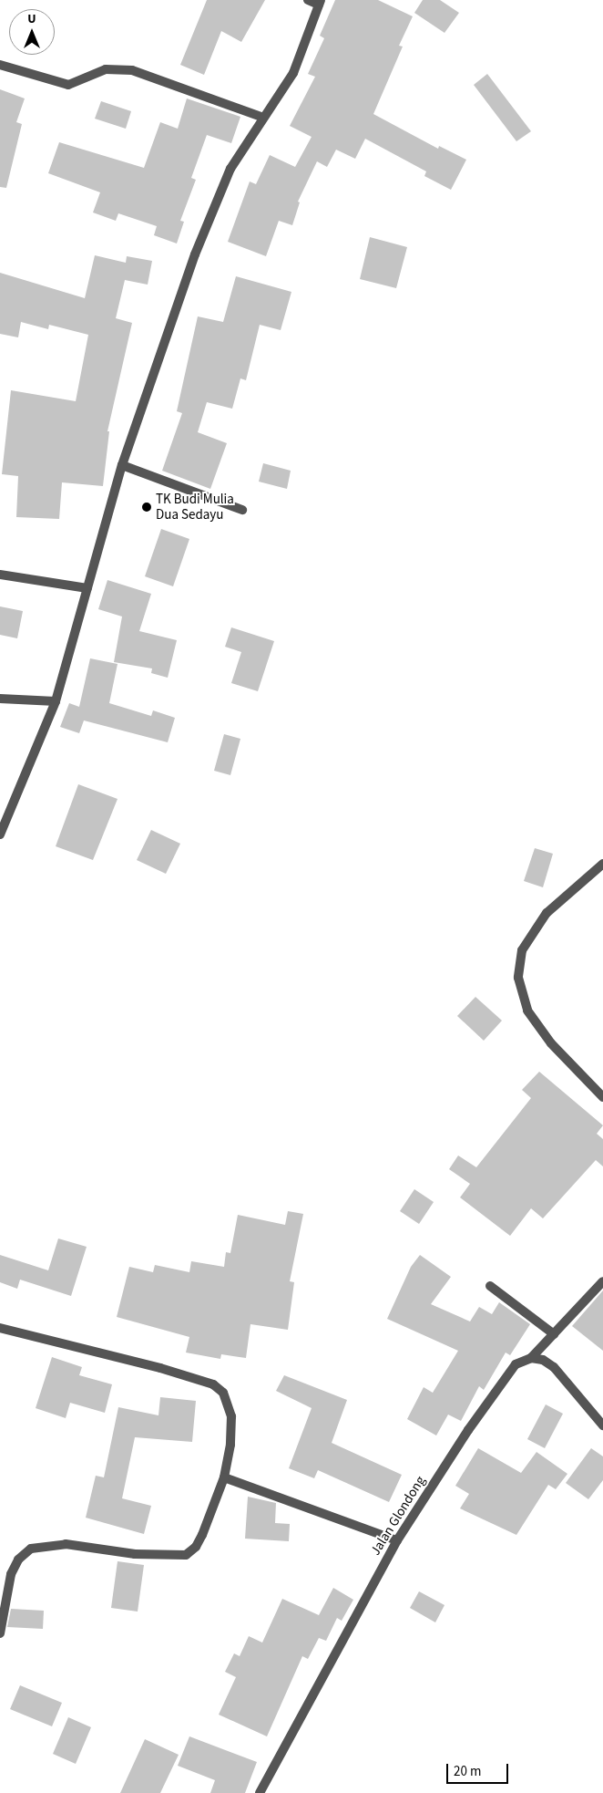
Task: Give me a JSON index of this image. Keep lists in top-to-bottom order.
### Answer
{
  "streets": {
    "street": ["Jalan Glondong"]
  },
  "places": ["TK Budi Mulia Dua Sedayu"],
  "scale_bar": "20 m",
  "north": "top"
}
